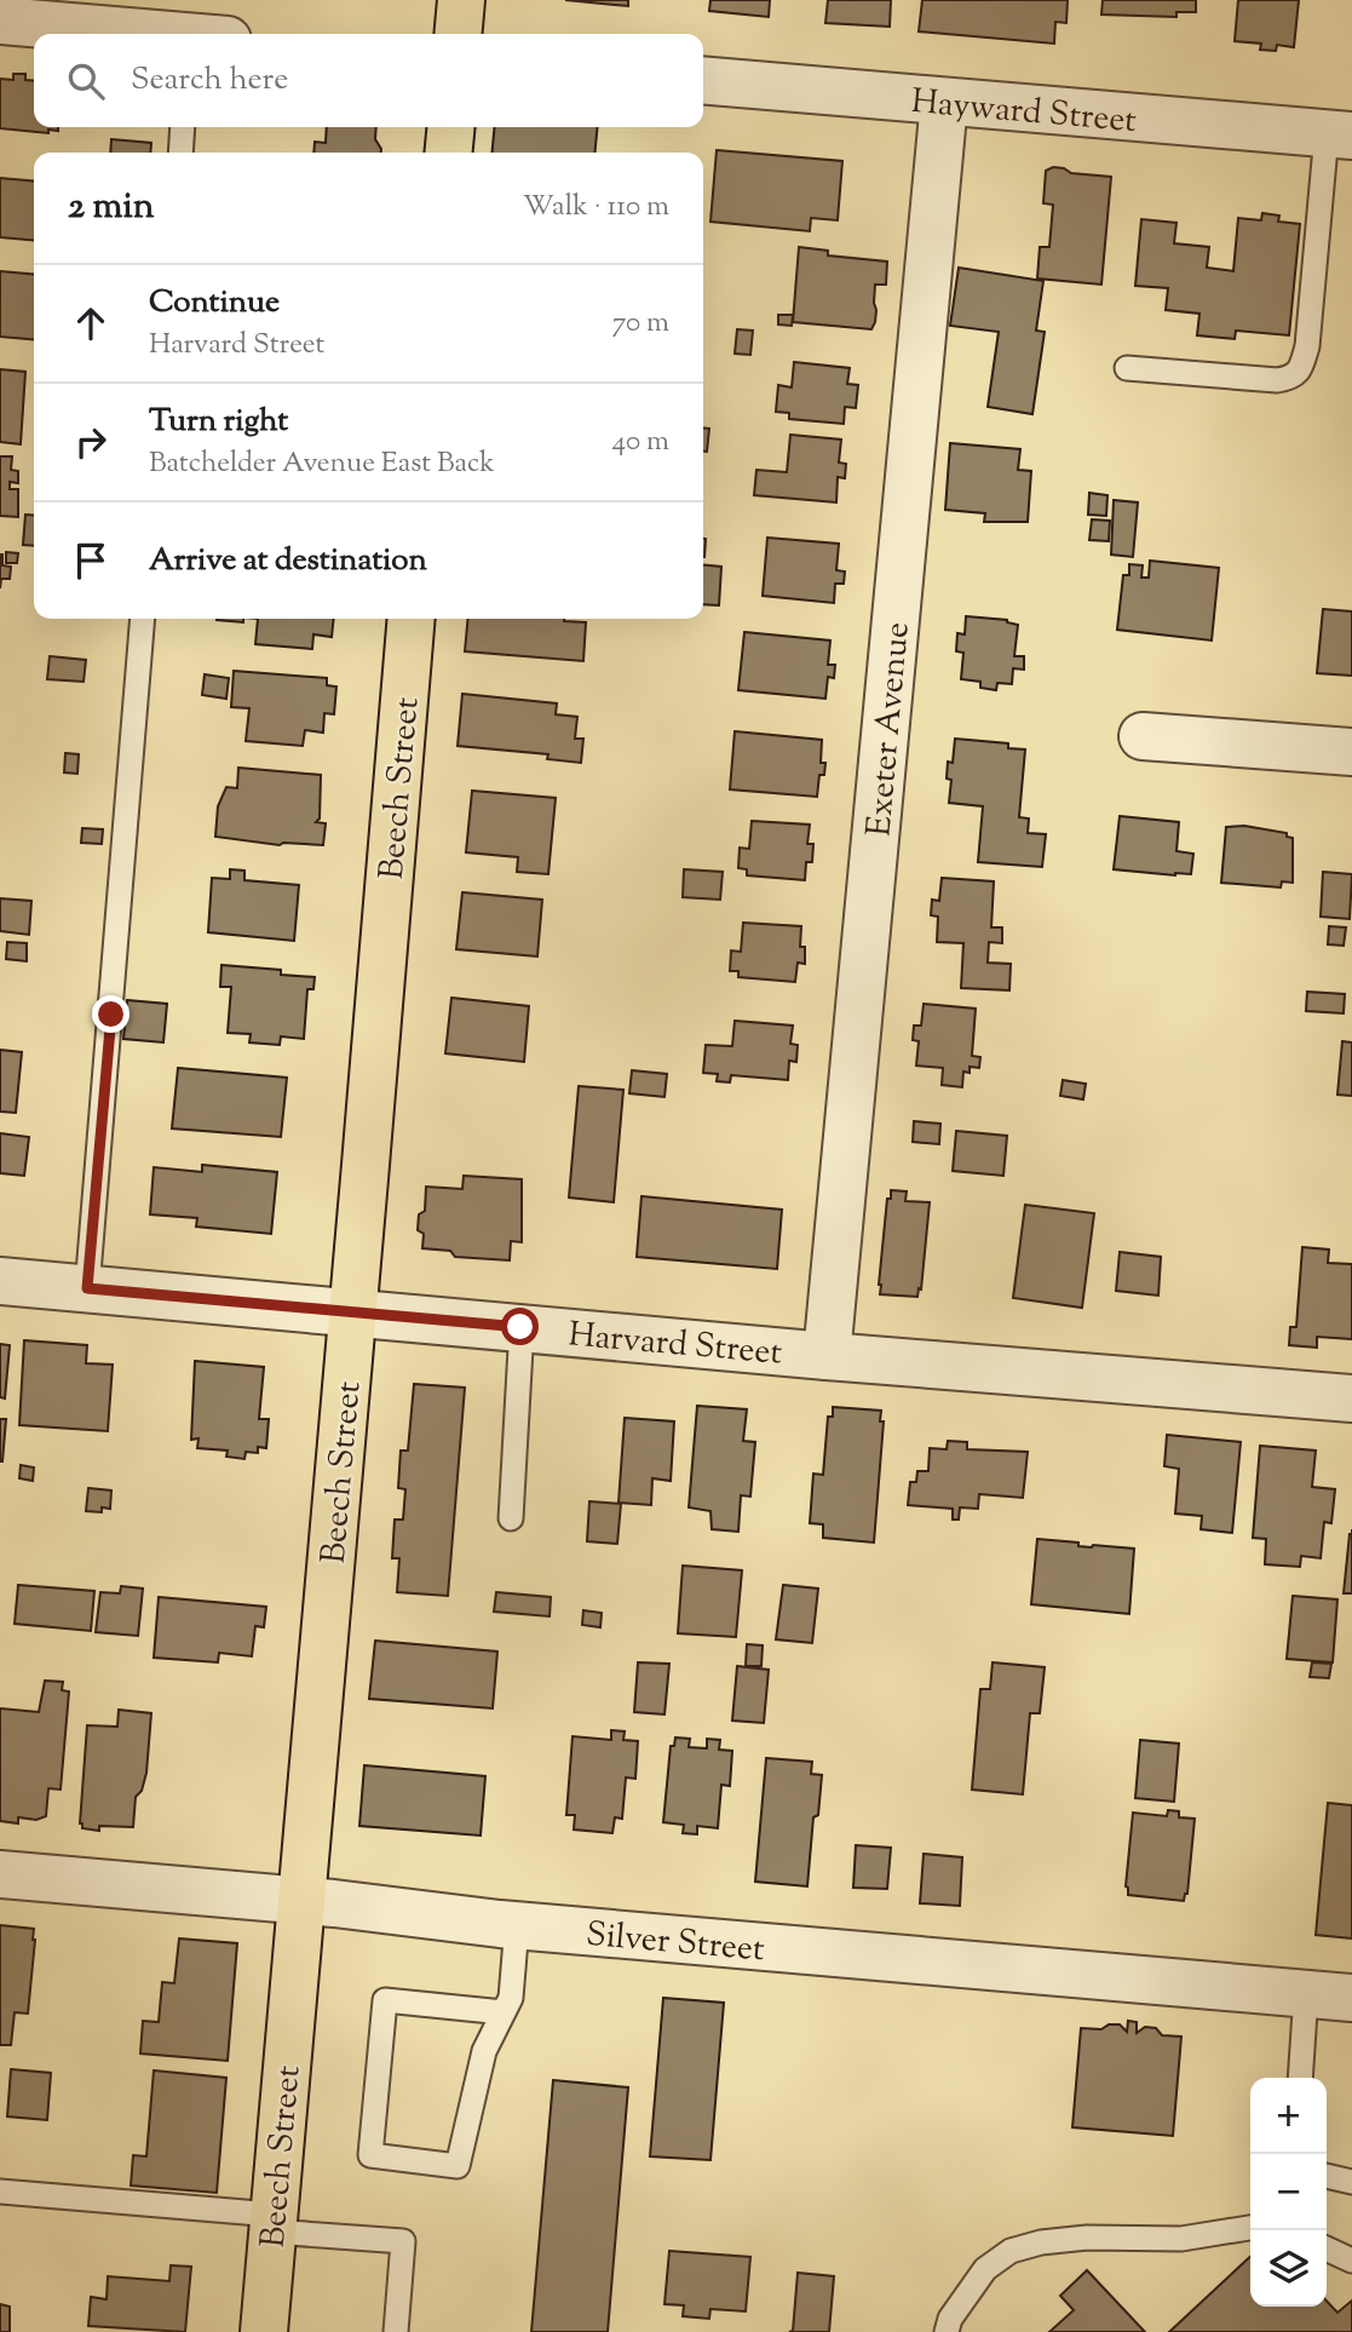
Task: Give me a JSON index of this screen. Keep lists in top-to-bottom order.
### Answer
{
  "streets": {
    "main road": ["Beech Street"],
    "street": [
      "Hayward Street",
      "Exeter Avenue",
      "Harvard Street",
      "Silver Street"
    ]
  },
  "crossings": [
    ["Hayward Street", "Exeter Avenue"],
    ["Exeter Avenue", "Harvard Street"],
    ["Beech Street", "Harvard Street"],
    ["Beech Street", "Silver Street"]
  ],
  "page": {
    "search": "Search here",
    "heading": ["2 min", "Walk · 110 m"],
    "list": [
      ["Continue", "Harvard Street", "70 m"],
      ["Turn right", "Batchelder Avenue East Back", "40 m"],
      "Arrive at destination"
    ],
    "map_buttons": ["+", "−"]
  }
}
